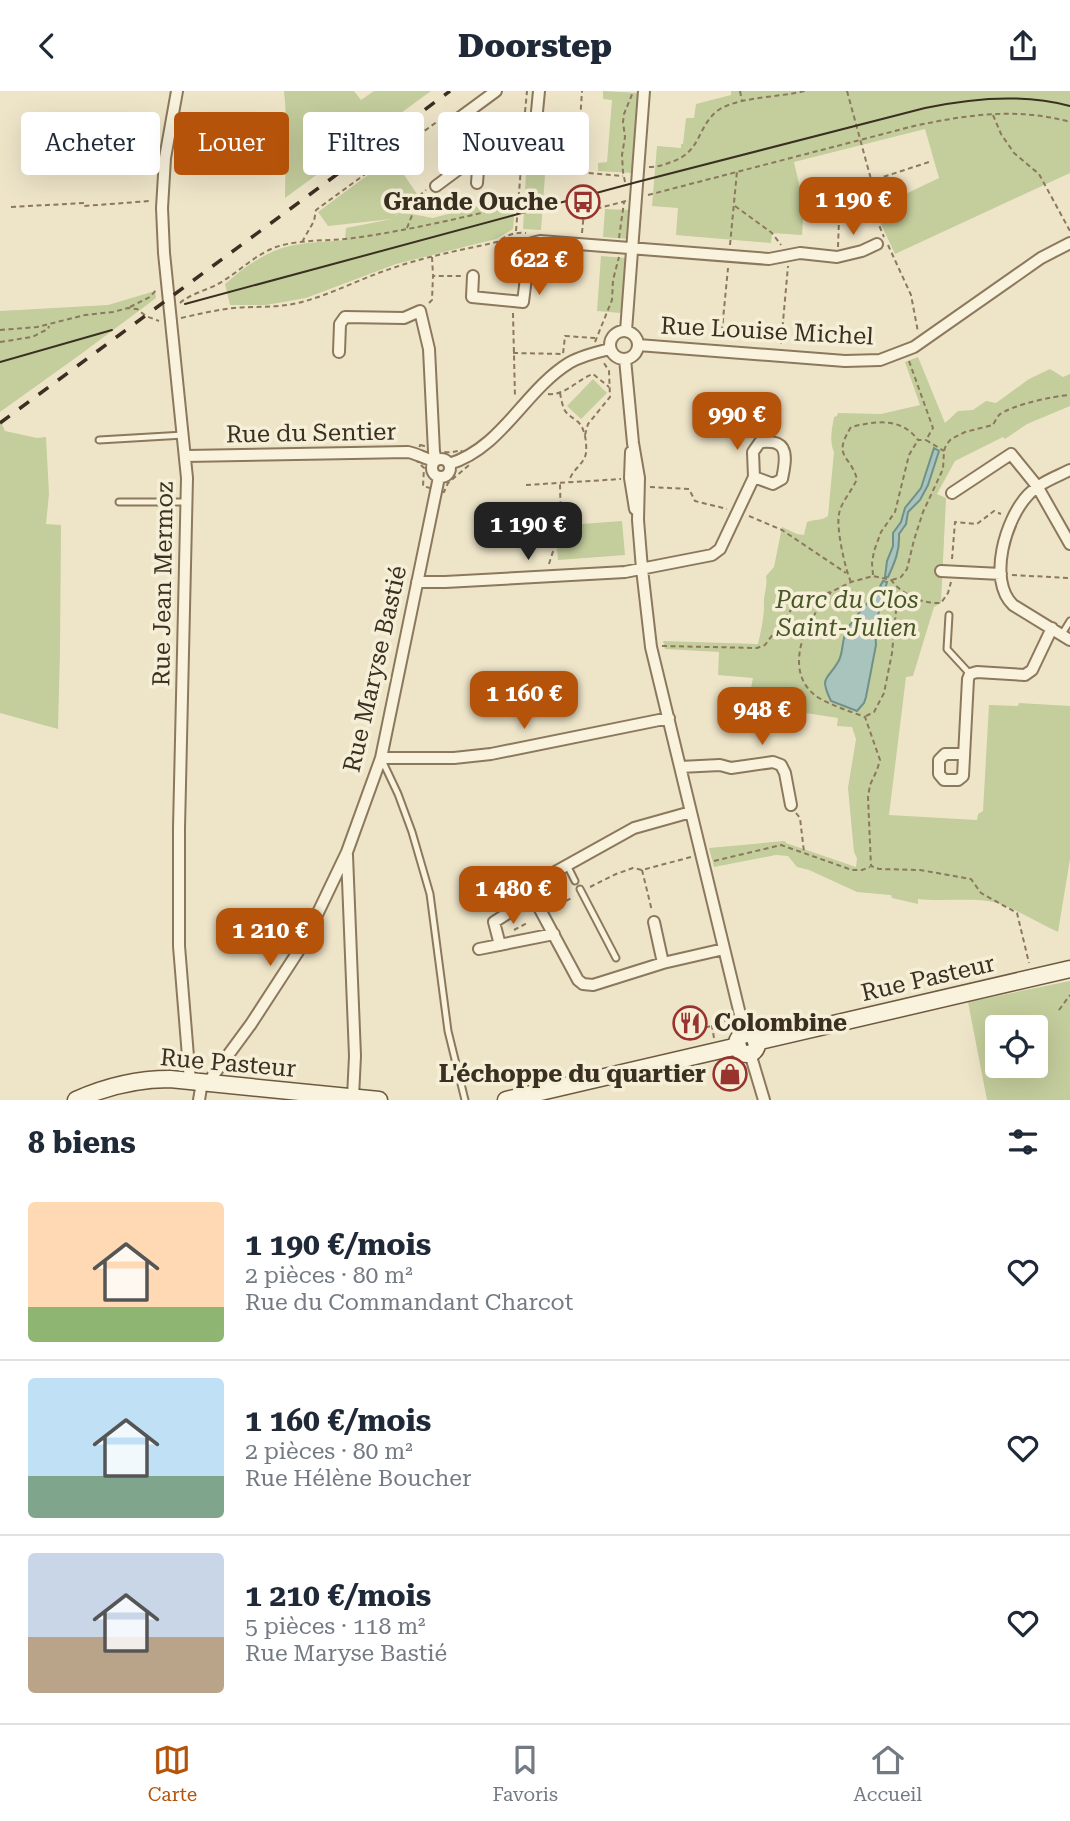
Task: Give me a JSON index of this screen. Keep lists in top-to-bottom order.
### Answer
{
  "streets": {
    "street": [
      "Rue Louise Michel",
      "Rue du Sentier",
      "Rue Jean Mermoz",
      "Rue Maryse Bastié",
      "Rue Pasteur"
    ]
  },
  "crossings": [
    ["Rue du Sentier", "Rue Jean Mermoz"],
    ["Rue du Sentier", "Rue Maryse Bastié"],
    ["Rue Jean Mermoz", "Rue Maryse Bastié"],
    ["Rue Jean Mermoz", "Rue Pasteur"],
    ["Rue Maryse Bastié", "Rue Pasteur"]
  ],
  "parks": ["Parc du Clos Saint-Julien"],
  "places": {
    "bus stop": ["Grande Ouche"],
    "restaurant": ["Colombine"],
    "shop": ["L'échoppe du quartier"]
  },
  "page": {
    "header": "Doorstep",
    "chip": [
      "Acheter",
      "Louer",
      "Filtres",
      "Nouveau"
    ],
    "price": [
      "1 190 €",
      "622 €",
      "990 €",
      "1 190 €",
      "1 160 €",
      "948 €",
      "1 480 €",
      "1 210 €"
    ],
    "heading": "8 biens",
    "list": [
      {
        "name": "1 190 €/mois",
        "note": "2 pièces · 80 m² · Rue du Commandant Charcot"
      },
      {
        "name": "1 160 €/mois",
        "note": "2 pièces · 80 m² · Rue Hélène Boucher"
      },
      {
        "name": "1 210 €/mois",
        "note": "5 pièces · 118 m² · Rue Maryse Bastié"
      }
    ],
    "tabs": ["Carte", "Favoris", "Accueil"]
  }
}
